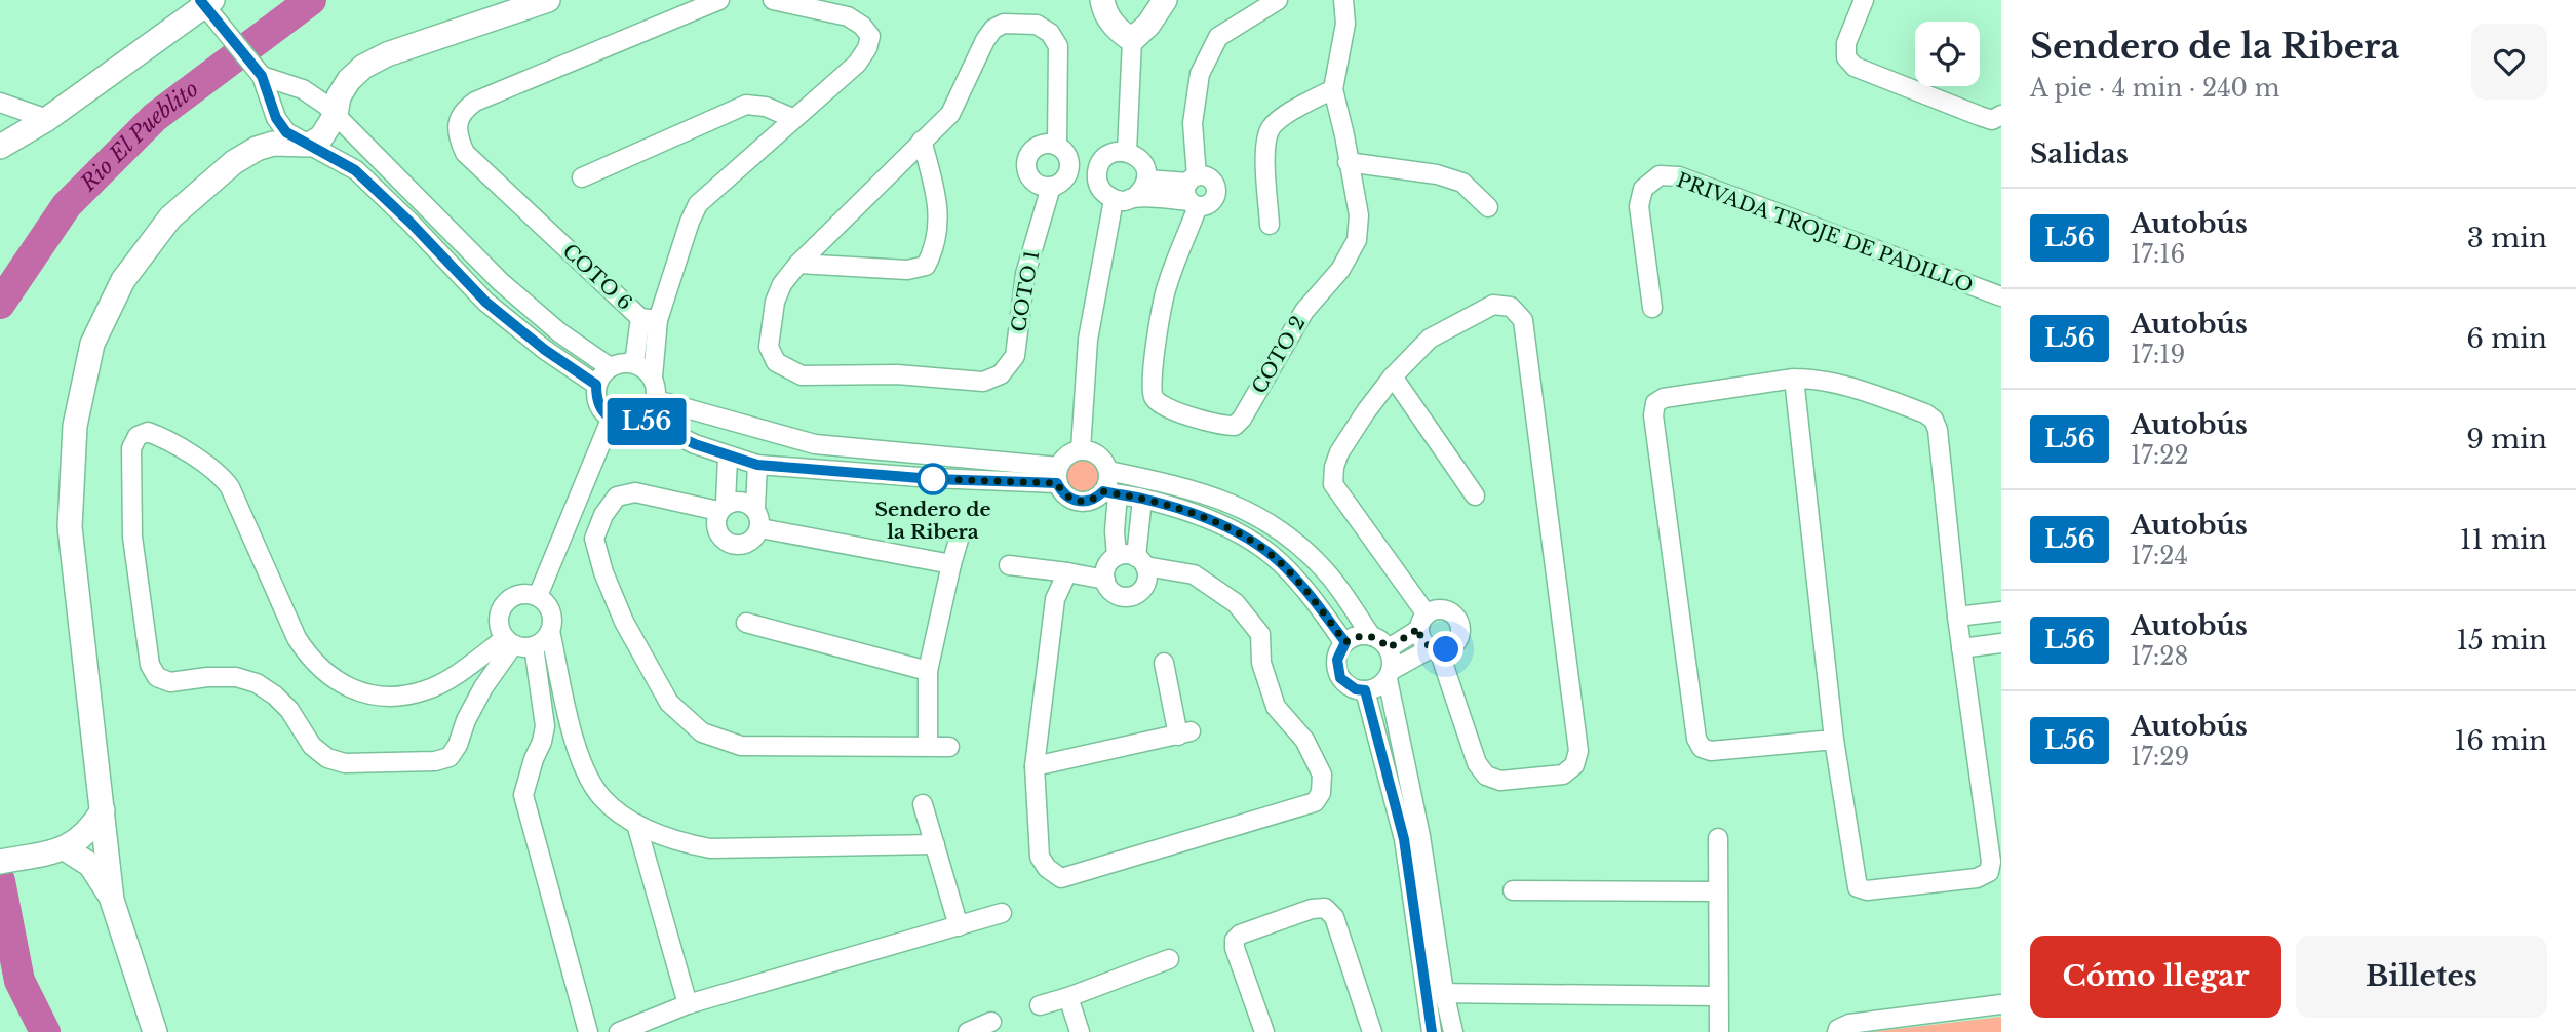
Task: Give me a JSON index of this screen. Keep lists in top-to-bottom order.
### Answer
{
  "streets": {
    "street": [
      "PRIVADA TROJE DE PADILLO",
      "COTO 6",
      "COTO 1",
      "COTO 2"
    ]
  },
  "water": ["Rio El Pueblito"],
  "places": ["Sendero de la Ribera"],
  "lines": ["bus line L56"],
  "page": {
    "on_map": "L56",
    "heading": [
      ["Sendero de la Ribera", "A pie · 4 min · 240 m"],
      "Salidas"
    ],
    "list": [
      {
        "mark": "L56",
        "name": "Autobús",
        "note": "17:16",
        "value": "3 min"
      },
      {
        "mark": "L56",
        "name": "Autobús",
        "note": "17:19",
        "value": "6 min"
      },
      {
        "mark": "L56",
        "name": "Autobús",
        "note": "17:22",
        "value": "9 min"
      },
      {
        "mark": "L56",
        "name": "Autobús",
        "note": "17:24",
        "value": "11 min"
      },
      {
        "mark": "L56",
        "name": "Autobús",
        "note": "17:28",
        "value": "15 min"
      },
      {
        "mark": "L56",
        "name": "Autobús",
        "note": "17:29",
        "value": "16 min"
      }
    ],
    "buttons": ["Cómo llegar", "Billetes"]
  }
}
